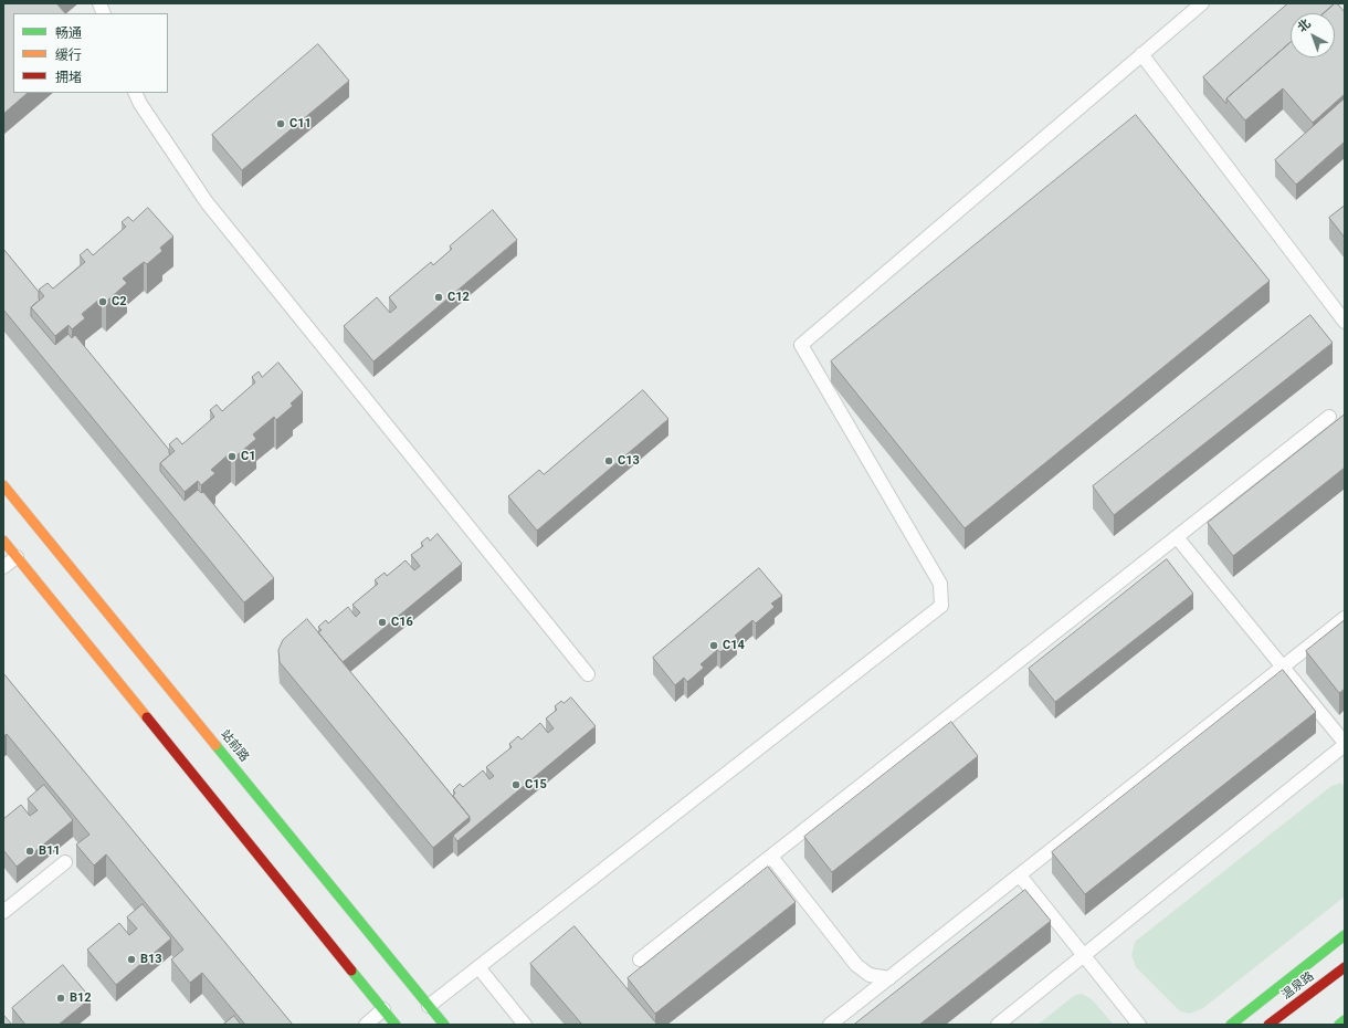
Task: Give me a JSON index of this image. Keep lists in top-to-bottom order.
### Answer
{
  "streets": {
    "street": ["站前路", "温泉路"]
  },
  "places": [
    "C11",
    "C12",
    "C2",
    "C1",
    "C13",
    "C16",
    "C14",
    "C15",
    "B11",
    "B13",
    "B12"
  ],
  "legend": ["畅通", "缓行", "拥堵"],
  "north": "top left"
}
